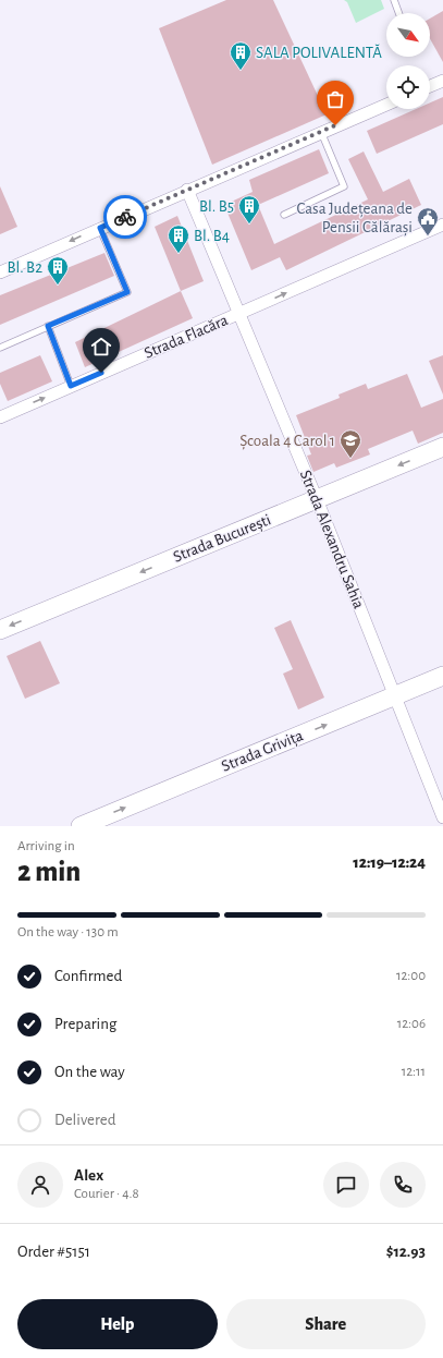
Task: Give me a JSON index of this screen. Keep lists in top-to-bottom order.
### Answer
{
  "streets": {
    "main road": ["Strada București", "Strada Grivița"],
    "street": ["Strada Flacăra", "Strada Alexandru Sahia"]
  },
  "crossings": [
    ["Strada Flacăra", "Strada Alexandru Sahia"],
    ["Strada București", "Strada Alexandru Sahia"],
    ["Strada Alexandru Sahia", "Strada Grivița"]
  ],
  "one_way": ["Strada Flacăra", "Strada București", "Strada Grivița"],
  "places": {
    "building": [
      "SALA POLIVALENTĂ",
      "Bl. B5",
      "Bl. B4",
      "Bl. B2"
    ],
    "public building": ["Casa Județeana de Pensii Călărași"],
    "school or university": ["Școala 4 Carol 1"]
  },
  "north": "bottom right",
  "page": {
    "heading": ["2 min", "Arriving in", "12:19–12:24"],
    "panel": [
      "Alex",
      "Courier · 4.8",
      "Order #5151",
      "$12.93"
    ],
    "bar": "On the way · 130 m",
    "list": [
      ["Confirmed", "12:00"],
      ["Preparing", "12:06"],
      ["On the way", "12:11"],
      "Delivered"
    ],
    "buttons": ["Help", "Share"]
  }
}
